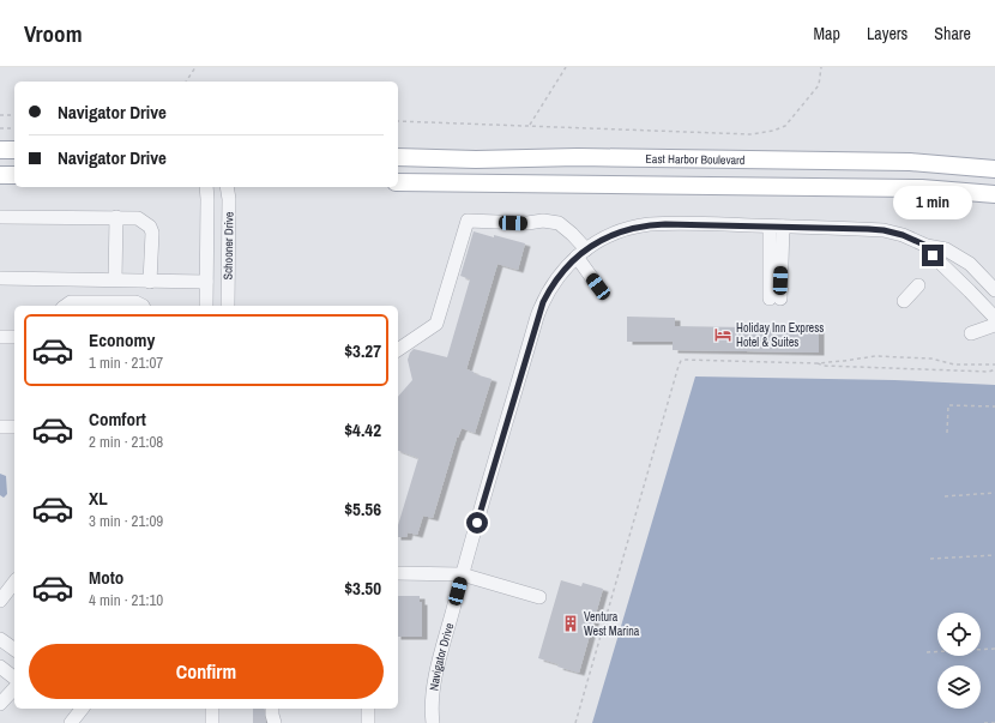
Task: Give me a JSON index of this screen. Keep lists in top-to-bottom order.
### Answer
{
  "streets": {
    "main road": ["East Harbor Boulevard"],
    "street": ["Schooner Drive", "Navigator Drive"]
  },
  "places": {
    "hotel": ["Holiday Inn Express Hotel & Suites"],
    "building": ["Ventura West Marina"]
  },
  "page": {
    "header": "Vroom",
    "nav": ["Map", "Layers", "Share"],
    "banner": ["Navigator Drive", "Navigator Drive"],
    "bubble": "1 min",
    "list": [
      {
        "name": "Economy",
        "note": "1 min · 21:07",
        "value": "$3.27"
      },
      {
        "name": "Comfort",
        "note": "2 min · 21:08",
        "value": "$4.42"
      },
      {
        "name": "XL",
        "note": "3 min · 21:09",
        "value": "$5.56"
      },
      {
        "name": "Moto",
        "note": "4 min · 21:10",
        "value": "$3.50"
      }
    ],
    "buttons": "Confirm"
  }
}
